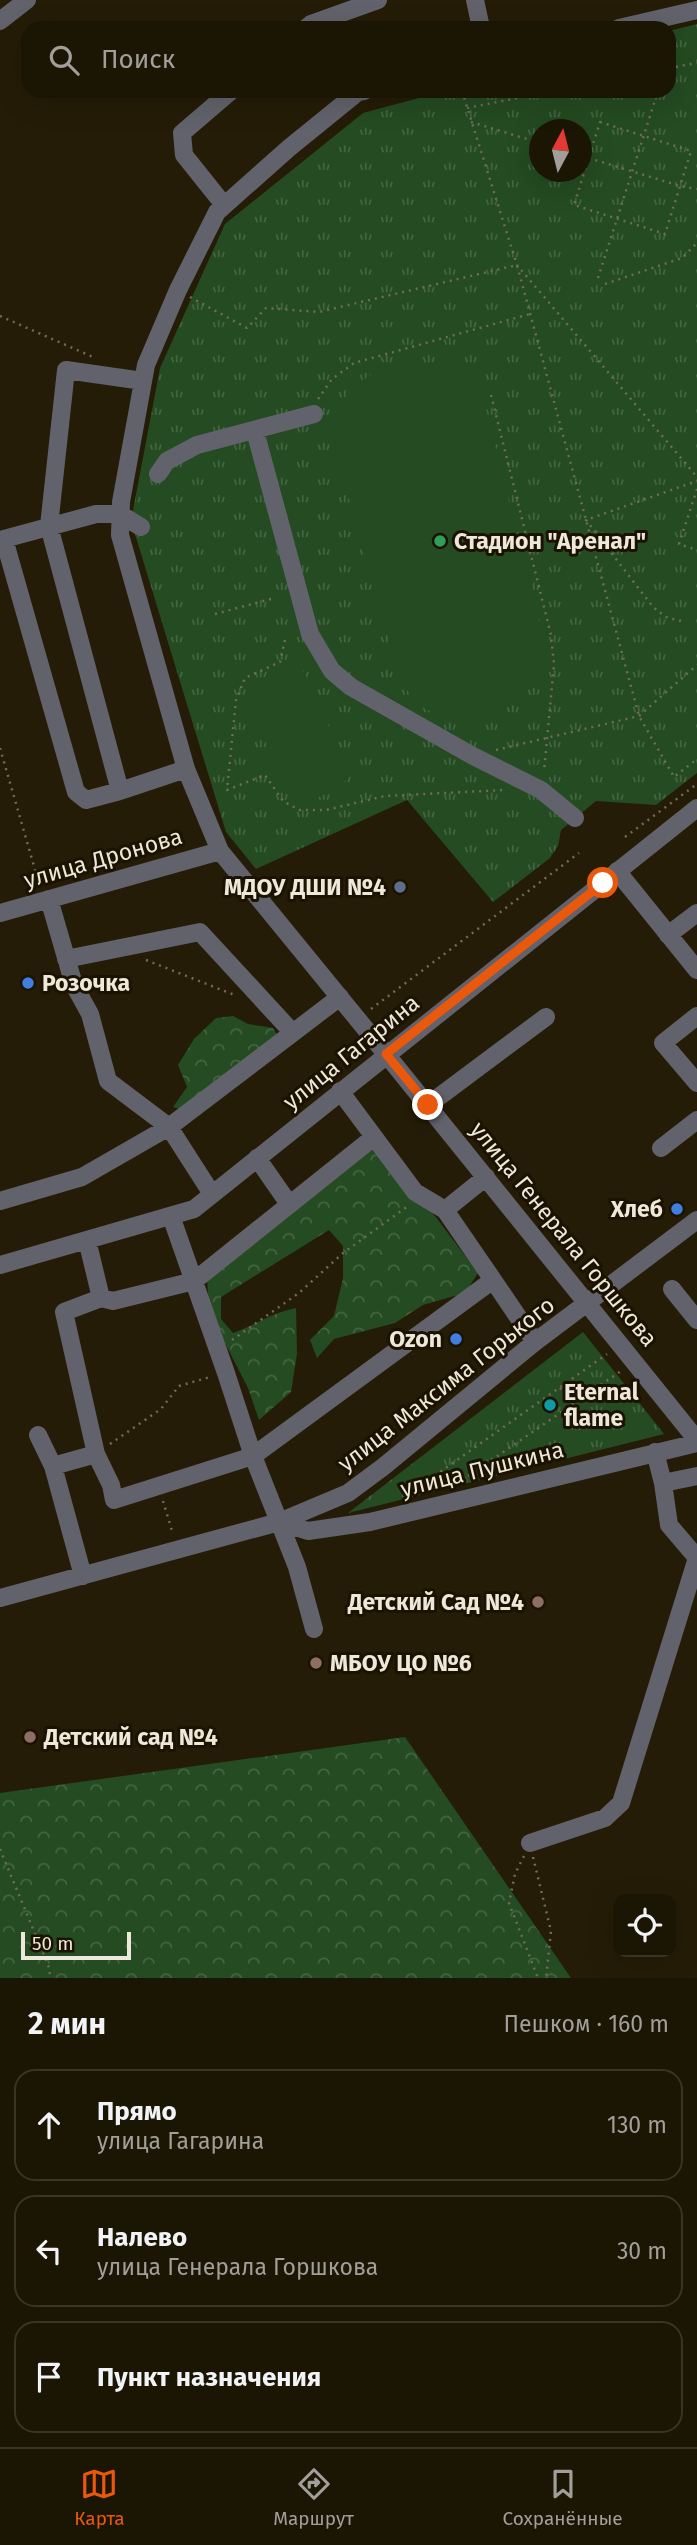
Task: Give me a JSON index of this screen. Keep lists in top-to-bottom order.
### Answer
{
  "streets": {
    "street": [
      "улица Дронова",
      "улица Гагарина",
      "улица Генерала Горшкова",
      "улица Максима Горького",
      "улица Пушкина"
    ]
  },
  "crossings": [
    ["улица Дронова", "улица Генерала Горшкова"],
    ["улица Гагарина", "улица Генерала Горшкова"],
    ["улица Генерала Горшкова", "улица Максима Горького"],
    ["улица Генерала Горшкова", "улица Пушкина"],
    ["улица Максима Горького", "улица Пушкина"]
  ],
  "places": [
    "Стадион \"Аренал\"",
    "МДОУ ДШИ №4",
    "Розочка",
    "Хлеб",
    "Ozon",
    "Eternal flame",
    "Детский Сад №4",
    "МБОУ ЦО №6",
    "Детский сад №4"
  ],
  "scale_bar": "50 m",
  "north": "top",
  "page": {
    "search": "Поиск",
    "scale": "50 m",
    "heading": ["2 мин", "Пешком · 160 m"],
    "list": [
      ["Прямо", "улица Гагарина", "130 m"],
      ["Налево", "улица Генерала Горшкова", "30 m"],
      "Пункт назначения"
    ],
    "nav": ["Карта", "Маршрут", "Сохранённые"]
  }
}
